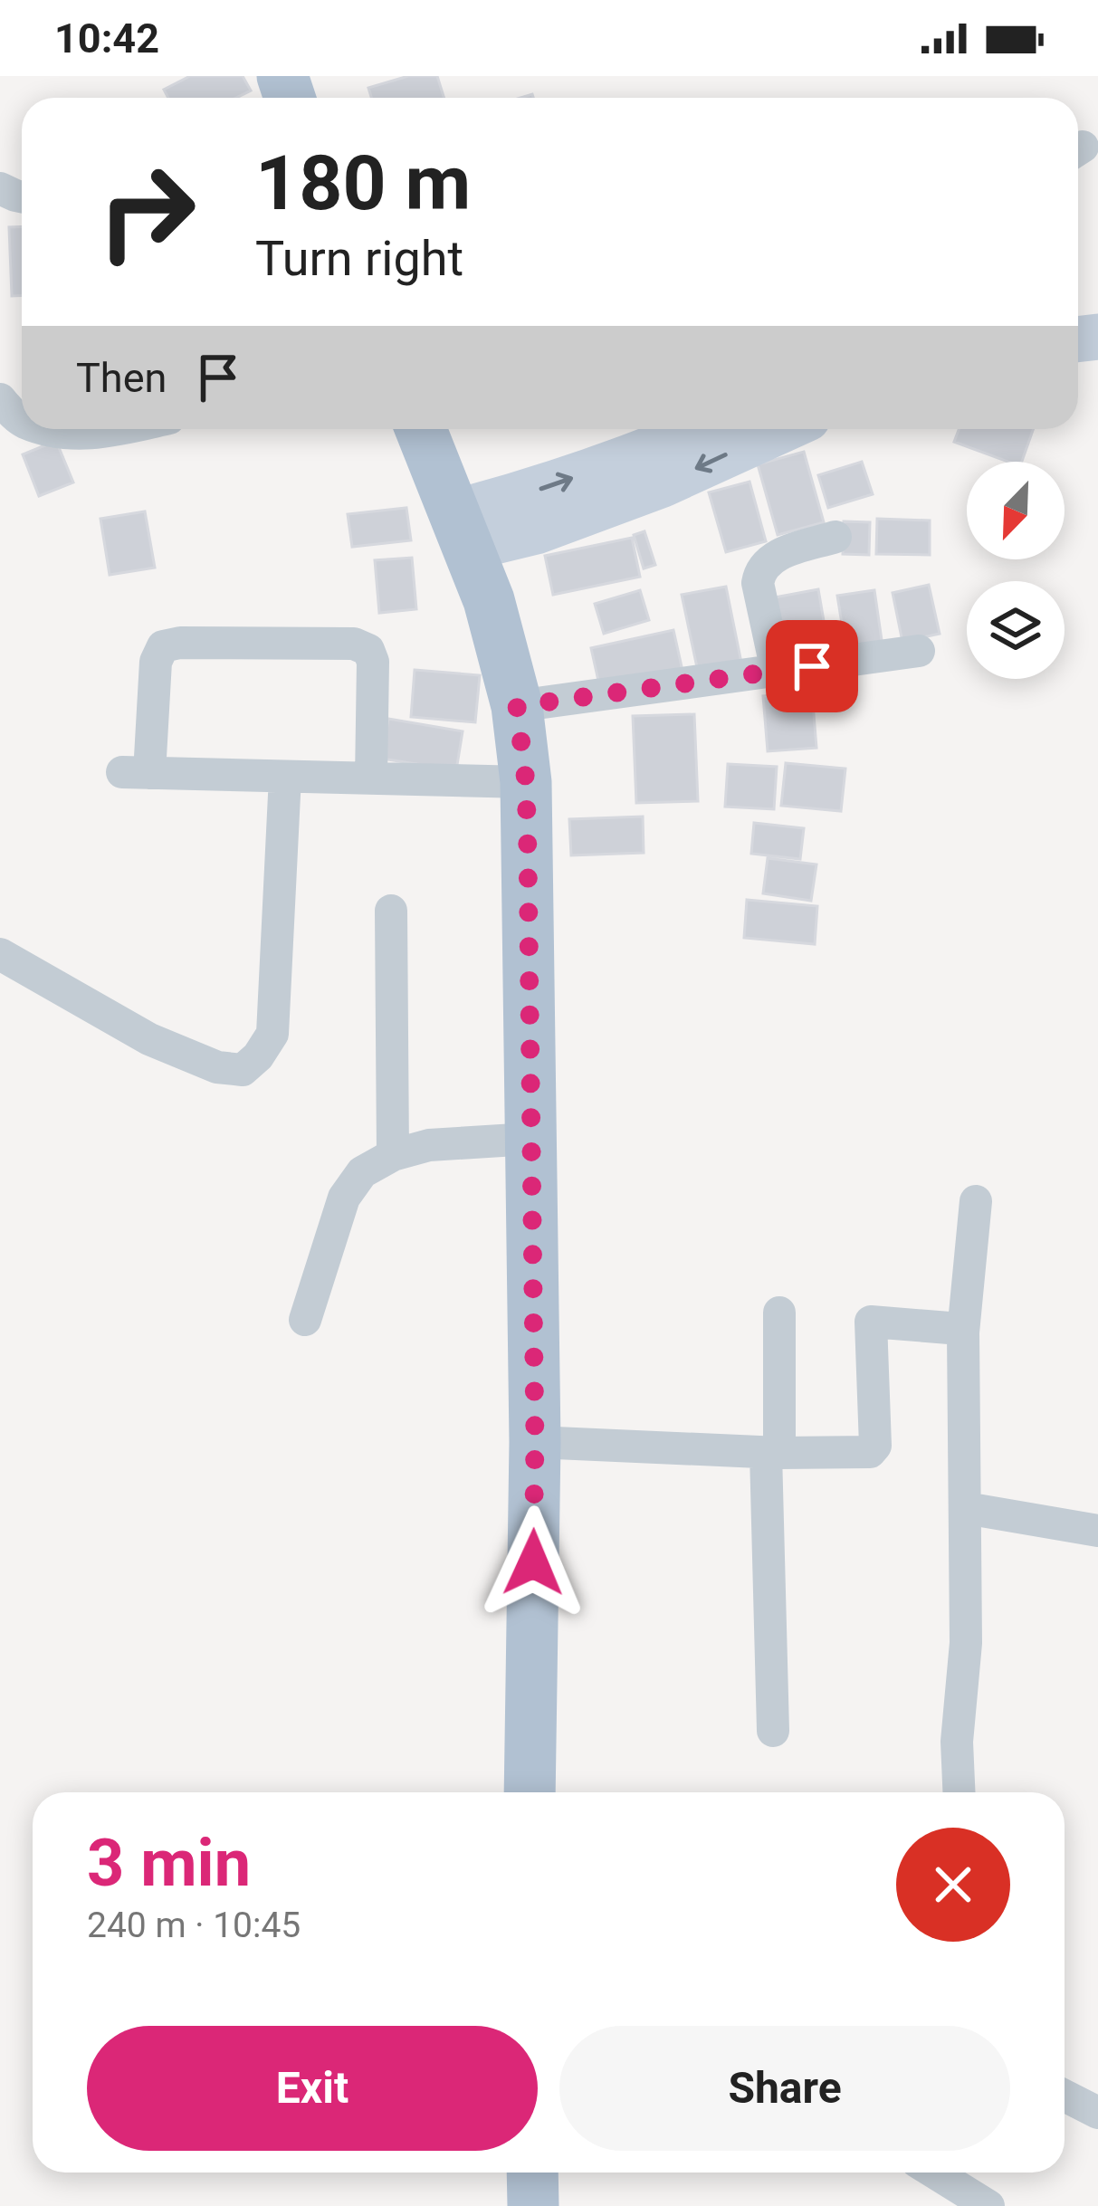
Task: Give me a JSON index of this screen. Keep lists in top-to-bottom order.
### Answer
{
  "north": "bottom left",
  "page": {
    "status": "10:42",
    "turn": ["180 m", "Turn right"],
    "then": "Then",
    "heading": ["3 min", "240 m · 10:45"],
    "buttons": ["Exit", "Share"]
  }
}
